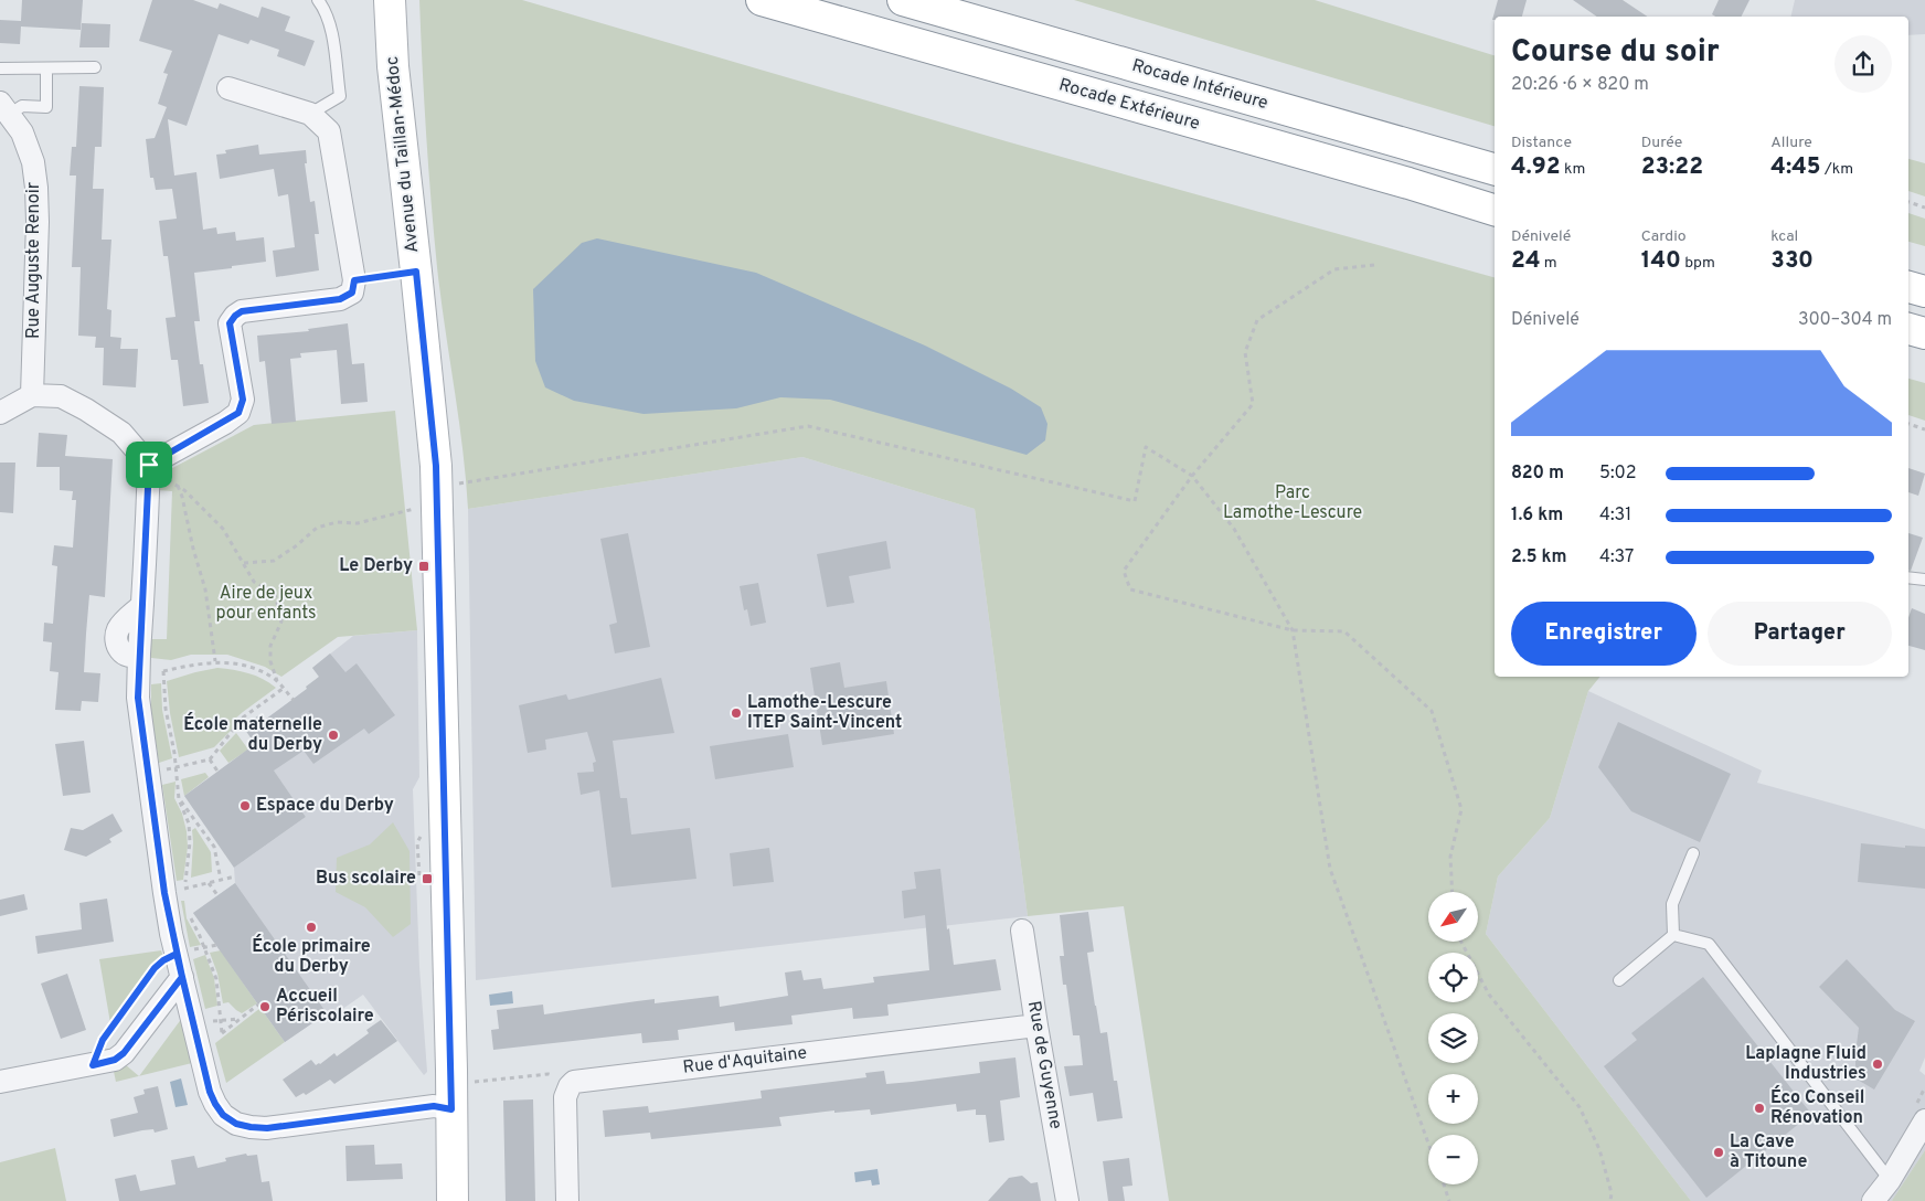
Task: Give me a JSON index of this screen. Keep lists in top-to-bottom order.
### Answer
{
  "streets": {
    "main road": ["Rocade Intérieure", "Rocade Extérieure", "Avenue du Taillan-Médoc"],
    "street": ["Rue Auguste Renoir", "Rue d'Aquitaine", "Rue de Guyenne"]
  },
  "crossings": [
    ["Rue d'Aquitaine", "Rue de Guyenne"]
  ],
  "parks": ["Parc Lamothe-Lescure", "Aire de jeux pour enfants"],
  "places": {
    "transit": ["Le Derby", "Bus scolaire"],
    "other": [
      "Lamothe-Lescure ITEP Saint-Vincent",
      "École maternelle du Derby",
      "Espace du Derby",
      "École primaire du Derby",
      "Accueil Périscolaire",
      "Laplagne Fluid Industries",
      "Éco Conseil Rénovation",
      "La Cave à Titoune"
    ]
  },
  "north": "bottom left",
  "page": {
    "heading": ["Course du soir", "20:26 · 6 × 820 m"],
    "stats": [
      ["Distance", "4.92 km"],
      ["Durée", "23:22"],
      ["Allure", "4:45 /km"],
      ["Dénivelé", "24 m"],
      ["Cardio", "140 bpm"],
      ["kcal", "330"]
    ],
    "chart": ["Dénivelé", "300–304 m"],
    "list": [
      {
        "name": "820 m",
        "note": "5:02"
      },
      {
        "name": "1.6 km",
        "note": "4:31"
      },
      {
        "name": "2.5 km",
        "note": "4:37"
      }
    ],
    "buttons": ["Enregistrer", "Partager"],
    "map_buttons": ["+", "−"]
  }
}
